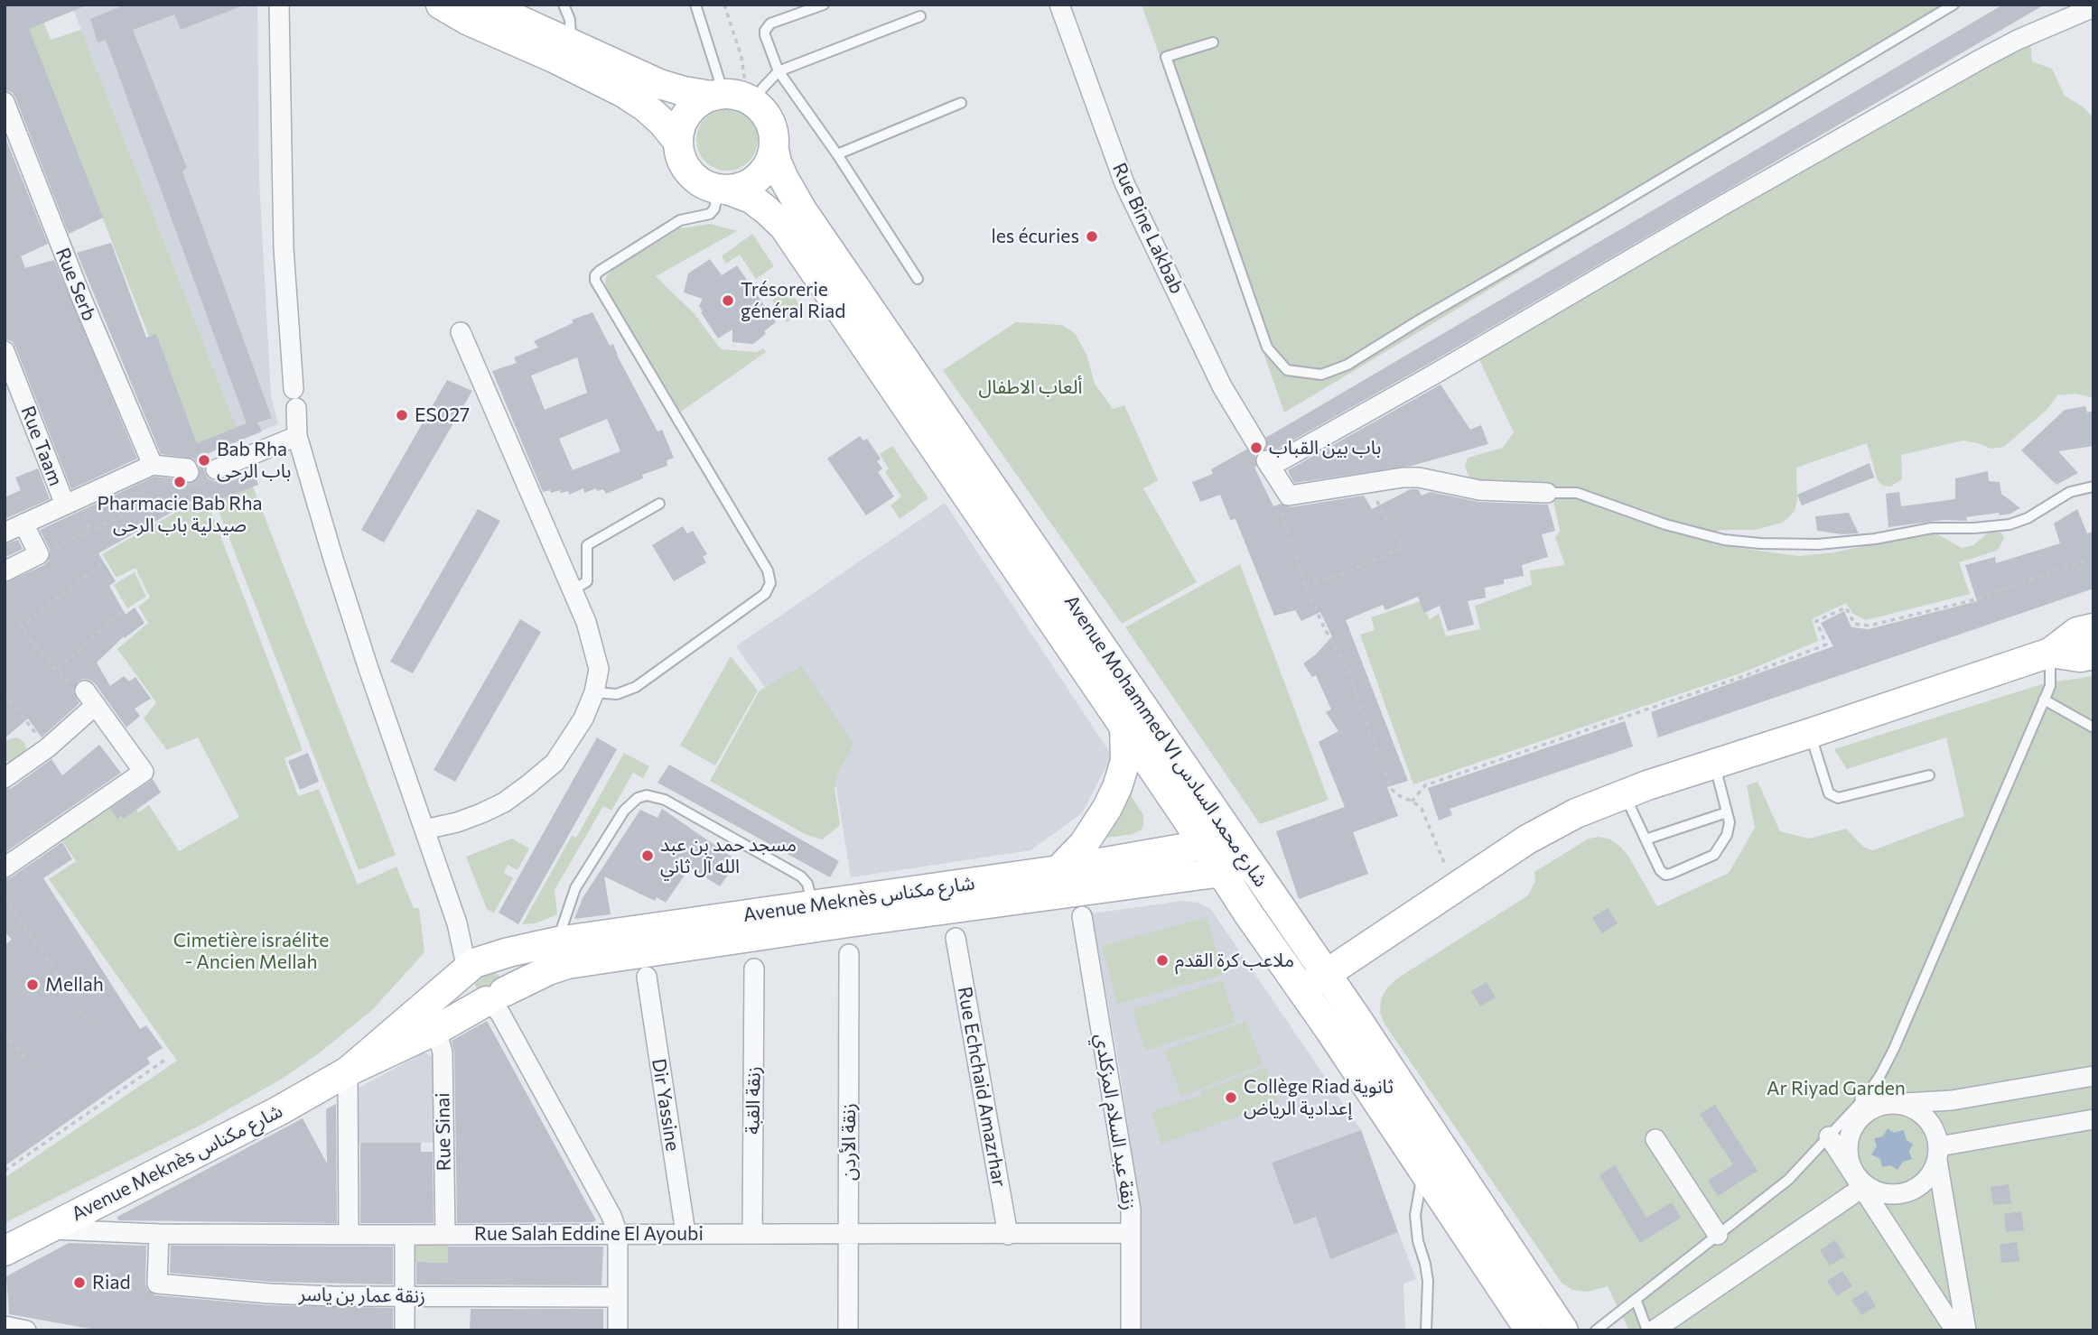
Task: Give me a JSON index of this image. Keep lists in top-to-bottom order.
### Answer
{
  "streets": {
    "main road": ["Avenue Mohammed VI شارع محمد السادس", "Avenue Meknès شارع مكناس"],
    "street": [
      "Rue Bine Lakbab",
      "Rue Serb",
      "Rue Taam",
      "Rue Echchaid Amazrhar",
      "زنقة القبة",
      "Dir Yassine",
      "زنقة عبد السلام المزكلدي",
      "Rue Sinai",
      "زنقة الأردن",
      "Rue Salah Eddine El Ayoubi",
      "زنقة عمار بن ياسر"
    ]
  },
  "crossings": [
    ["Avenue Mohammed VI شارع محمد السادس", "Avenue Meknès شارع مكناس"],
    ["Avenue Meknès شارع مكناس", "Rue Sinai"],
    ["Avenue Meknès شارع مكناس", "Rue Salah Eddine El Ayoubi"],
    ["Rue Echchaid Amazrhar", "Rue Salah Eddine El Ayoubi"],
    ["زنقة القبة", "Rue Salah Eddine El Ayoubi"],
    ["Dir Yassine", "Rue Salah Eddine El Ayoubi"],
    ["زنقة عبد السلام المزكلدي", "Rue Salah Eddine El Ayoubi"],
    ["Rue Sinai", "Rue Salah Eddine El Ayoubi"],
    ["زنقة الأردن", "Rue Salah Eddine El Ayoubi"],
    ["Rue Salah Eddine El Ayoubi", "زنقة عمار بن ياسر"]
  ],
  "parks": ["ألعاب الاطفال", "Cimetière israélite - Ancien Mellah", "Ar Riyad Garden"],
  "places": [
    "les écuries",
    "Trésorerie général Riad",
    "ES027",
    "باب بين القباب",
    "Bab Rha باب الرحى",
    "Pharmacie Bab Rha صيدلية باب الرحى",
    "مسجد حمد بن عبد الله آل ثاني",
    "ملاعب كرة القدم",
    "Mellah",
    "Collège Riad ثانوية إعدادية الرياض",
    "Riad"
  ]
}
